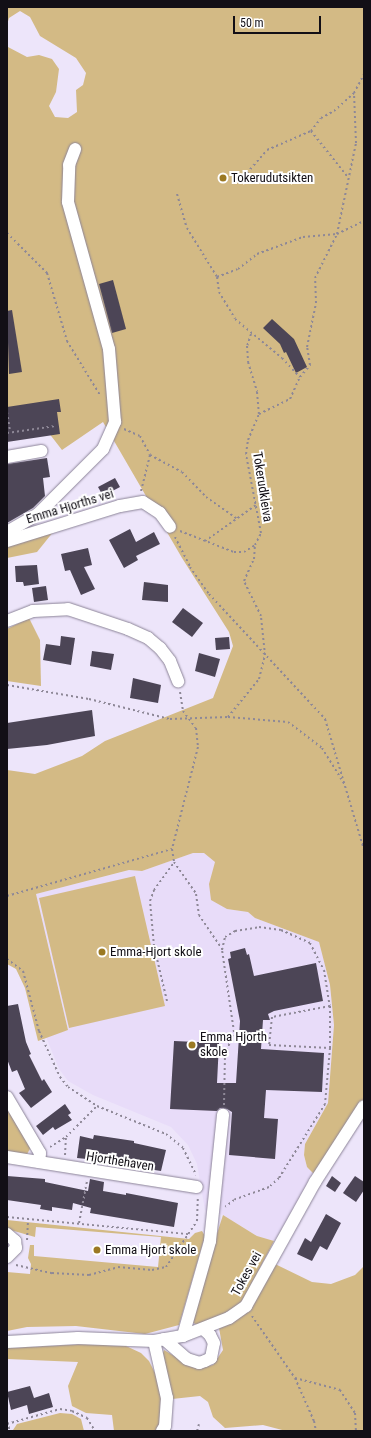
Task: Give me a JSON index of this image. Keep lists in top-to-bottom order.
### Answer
{
  "streets": {
    "street": ["Emma Hjorths vei", "Hjorthehaven", "Tokes vei"],
    "path": ["Tokerudkleiva"]
  },
  "places": [
    "Tokerudutsikten",
    "Emma-Hjort skole",
    "Emma Hjorth skole",
    "Emma Hjort skole"
  ],
  "scale_bar": "50 m"
}
